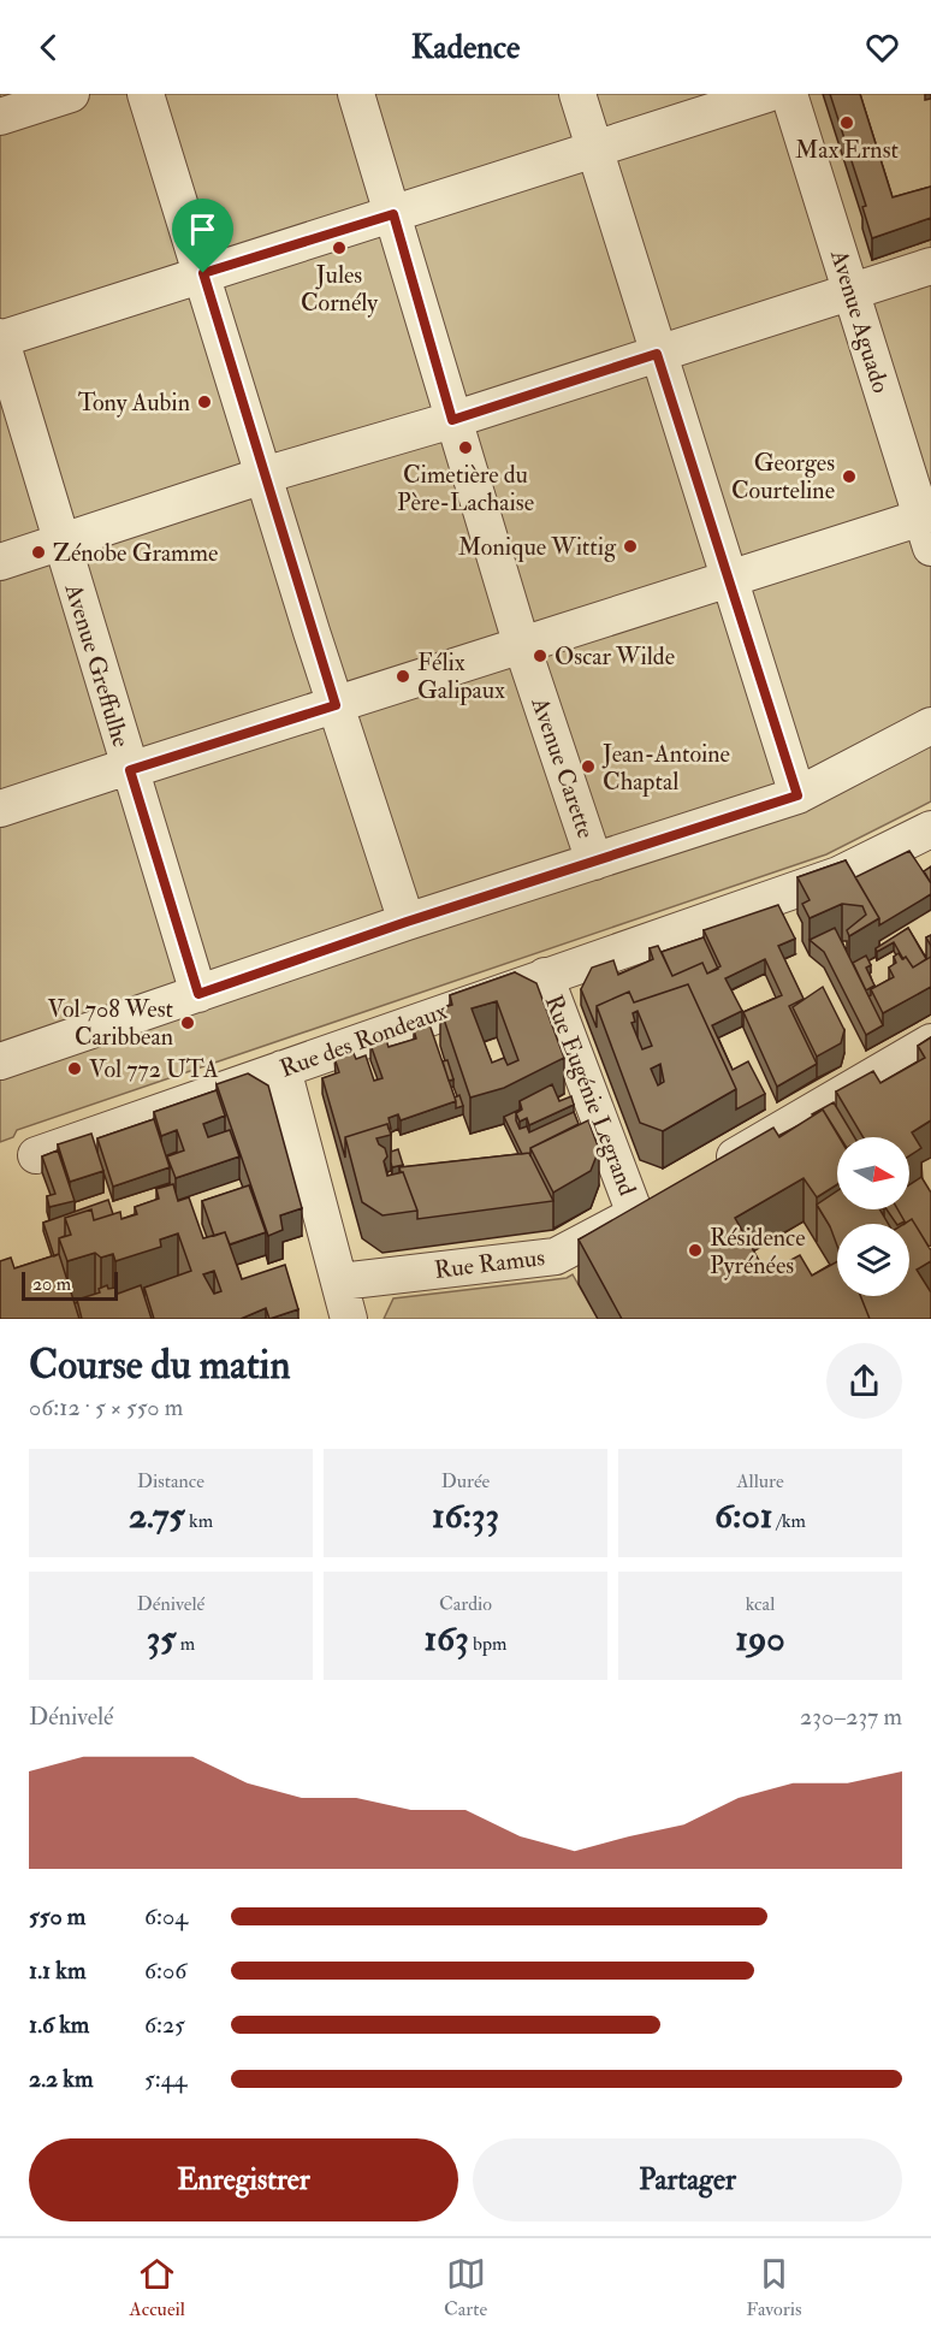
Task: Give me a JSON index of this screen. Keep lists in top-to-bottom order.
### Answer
{
  "streets": {
    "street": [
      "Avenue Aguado",
      "Avenue Greffulhe",
      "Avenue Carette",
      "Rue des Rondeaux",
      "Rue Eugénie Legrand",
      "Rue Ramus"
    ]
  },
  "crossings": [
    ["Rue des Rondeaux", "Rue Eugénie Legrand"],
    ["Rue Eugénie Legrand", "Rue Ramus"]
  ],
  "places": [
    "Max Ernst",
    "Jules Cornély",
    "Tony Aubin",
    "Cimetière du Père-Lachaise",
    "Georges Courteline",
    "Monique Wittig",
    "Zénobe Gramme",
    "Oscar Wilde",
    "Félix Galipaux",
    "Jean-Antoine Chaptal",
    "Vol 708 West Caribbean",
    "Vol 772 UTA",
    "Résidence Pyrénées"
  ],
  "scale_bar": "20 m",
  "north": "right",
  "page": {
    "header": "Kadence",
    "scale": "20 m",
    "heading": ["Course du matin", "06:12 · 5 × 550 m"],
    "stats": [
      ["Distance", "2.75 km"],
      ["Durée", "16:33"],
      ["Allure", "6:01 /km"],
      ["Dénivelé", "35 m"],
      ["Cardio", "163 bpm"],
      ["kcal", "190"]
    ],
    "chart": ["Dénivelé", "230–237 m"],
    "list": [
      {
        "name": "550 m",
        "note": "6:04"
      },
      {
        "name": "1.1 km",
        "note": "6:06"
      },
      {
        "name": "1.6 km",
        "note": "6:25"
      },
      {
        "name": "2.2 km",
        "note": "5:44"
      }
    ],
    "buttons": ["Enregistrer", "Partager"],
    "tabs": ["Accueil", "Carte", "Favoris"]
  }
}
